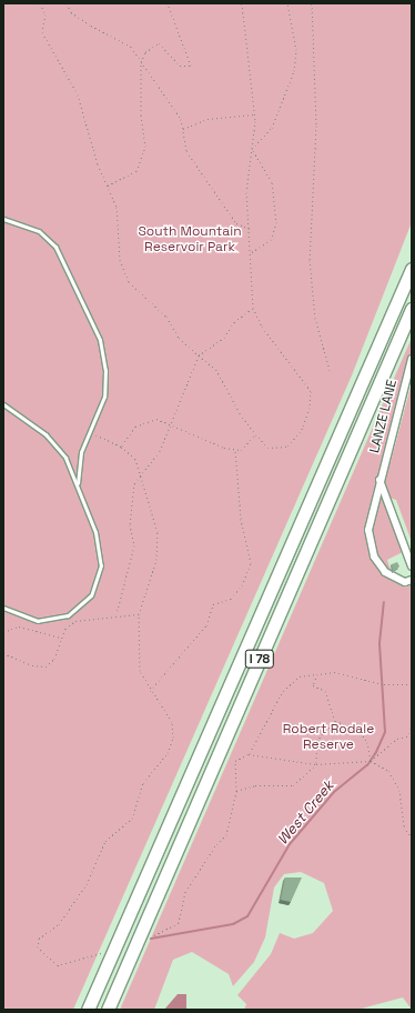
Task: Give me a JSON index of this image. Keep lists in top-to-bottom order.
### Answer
{
  "streets": {
    "highway": ["I 78"],
    "street": ["LANZE LANE"]
  },
  "water": ["West Creek"],
  "parks": ["South Mountain Reservoir Park", "Robert Rodale Reserve"]
}
